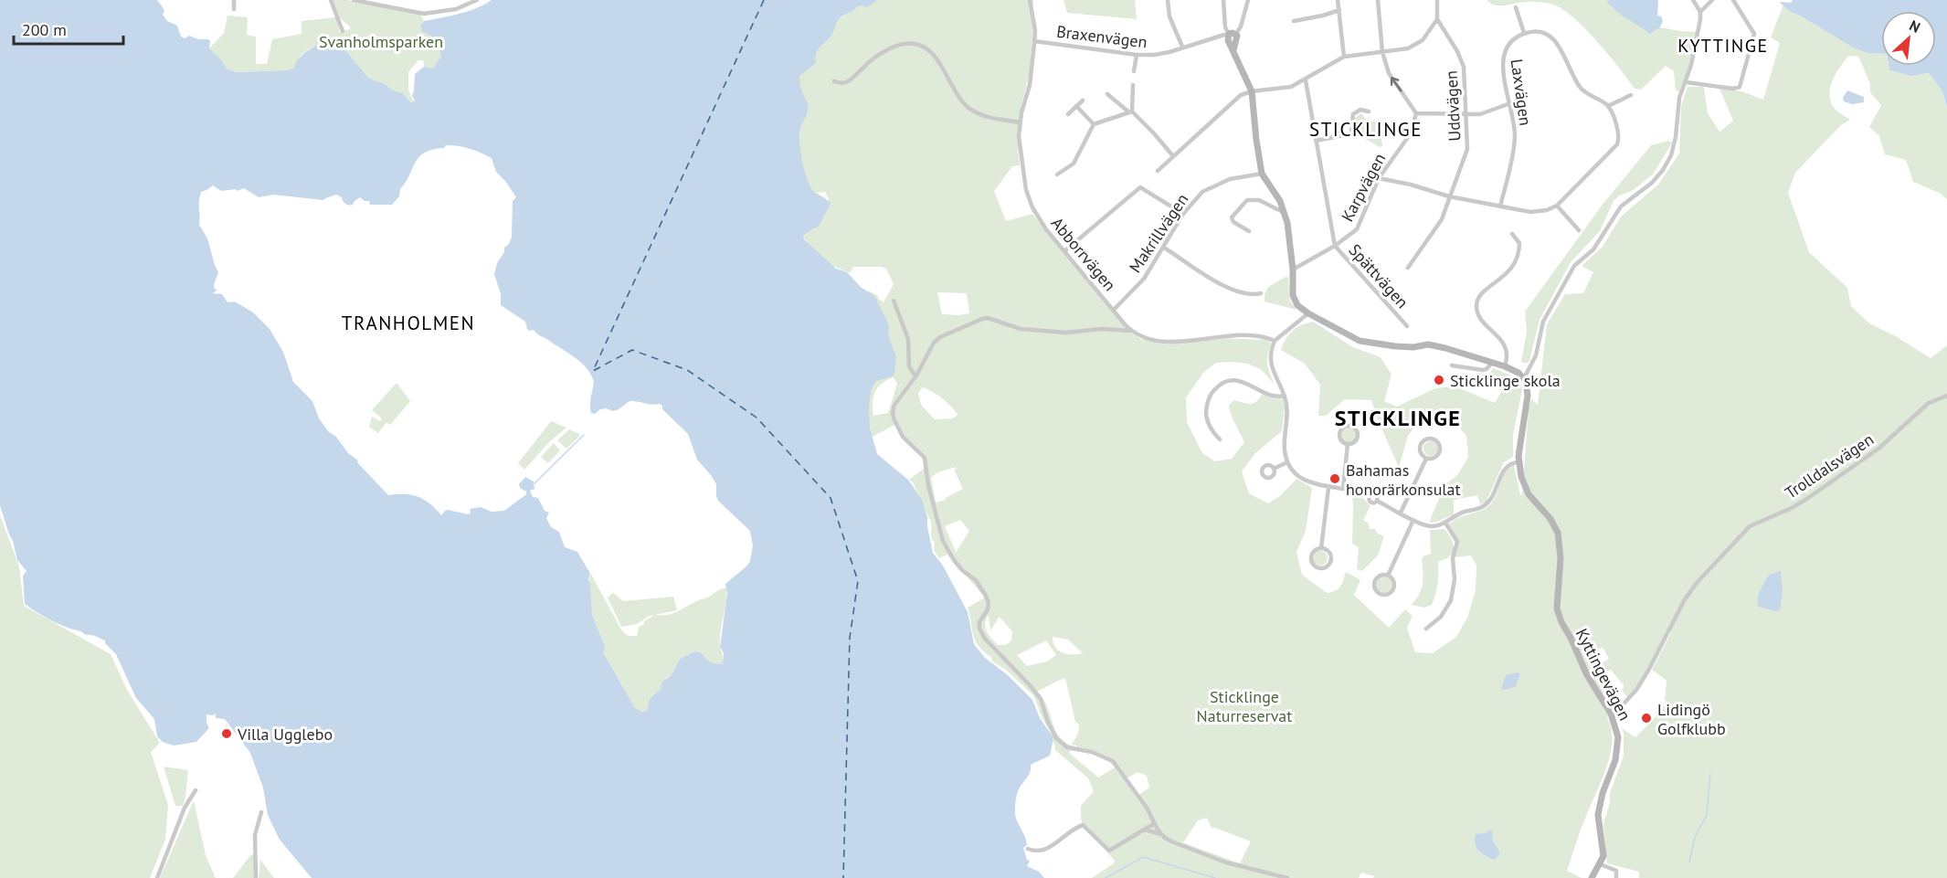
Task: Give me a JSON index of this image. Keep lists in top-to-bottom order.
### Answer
{
  "streets": {
    "street": [
      "Braxenvägen",
      "Laxvägen",
      "Uddvägen",
      "Karpvägen",
      "Makrillvägen",
      "Abborrvägen",
      "Spättvägen",
      "Trolldalsvägen",
      "Kyttingevägen"
    ]
  },
  "crossings": [
    ["Braxenvägen", "Abborrvägen"],
    ["Karpvägen", "Spättvägen"],
    ["Makrillvägen", "Abborrvägen"],
    ["Trolldalsvägen", "Kyttingevägen"]
  ],
  "districts": [
    "KYTTINGE",
    "STICKLINGE",
    "TRANHOLMEN",
    "STICKLINGE"
  ],
  "parks": ["Svanholmsparken", "Sticklinge Naturreservat"],
  "places": [
    "Sticklinge skola",
    "Bahamas honorärkonsulat",
    "Lidingö Golfklubb",
    "Villa Ugglebo"
  ],
  "scale_bar": "200 m",
  "north": "top right"
}
